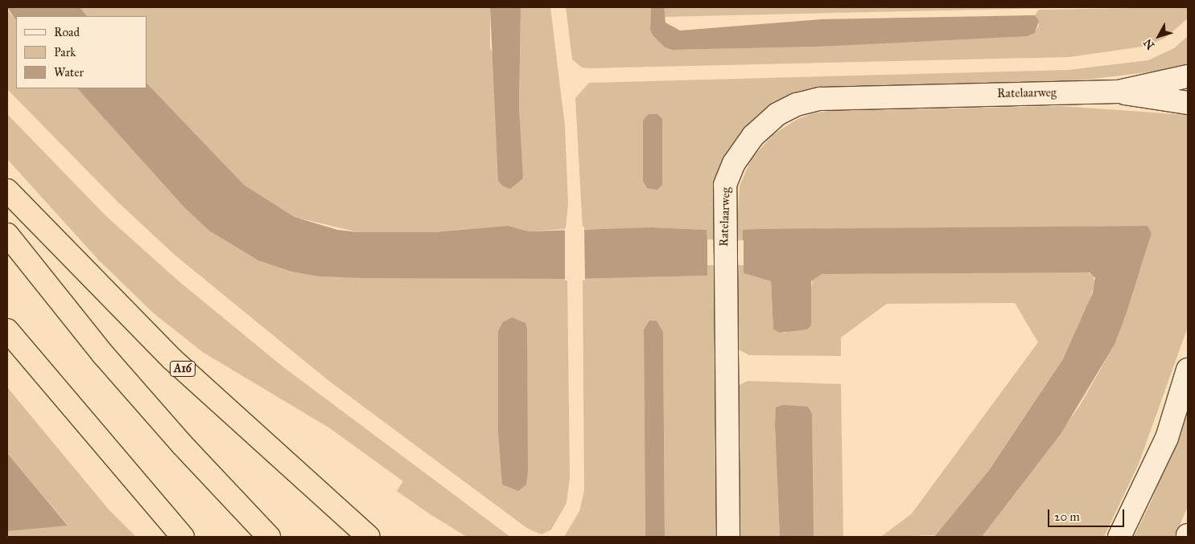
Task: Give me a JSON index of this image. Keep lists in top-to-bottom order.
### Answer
{
  "streets": {
    "highway": ["A16"],
    "street": ["Ratelaarweg"]
  },
  "legend": ["Road", "Park", "Water"],
  "scale_bar": "20 m",
  "north": "bottom left"
}
